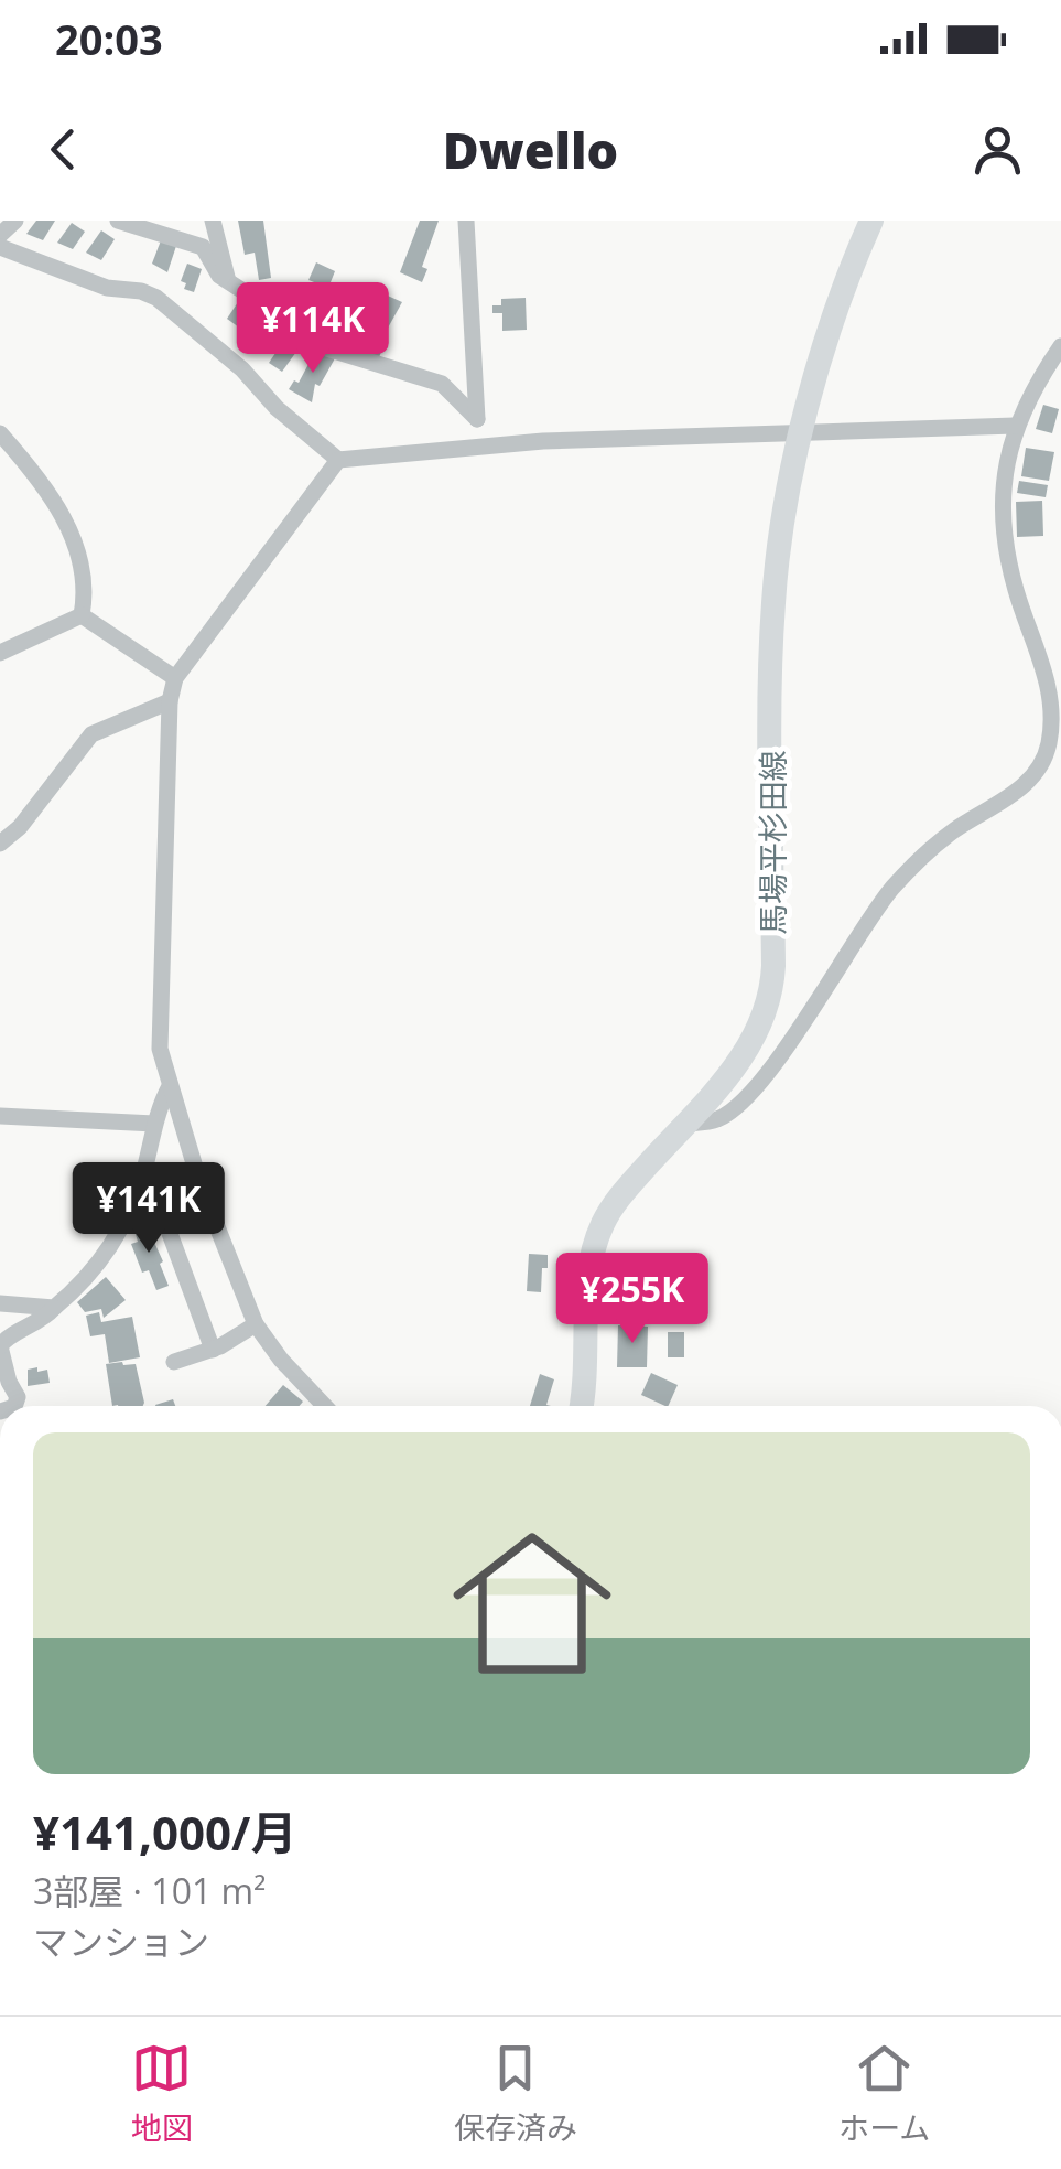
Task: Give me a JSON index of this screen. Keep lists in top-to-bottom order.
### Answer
{
  "streets": {
    "main road": ["馬場平杉田線"]
  },
  "page": {
    "status": "20:03",
    "header": "Dwello",
    "price": ["¥114K", "¥141K", "¥255K"],
    "list": [
      {
        "name": "¥141,000/月",
        "note": "3部屋 · 101 m² · マンション"
      }
    ],
    "tabs": ["地図", "保存済み", "ホーム"]
  }
}
